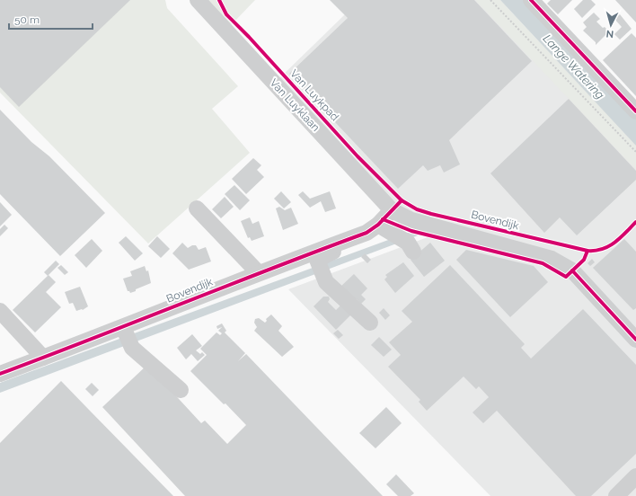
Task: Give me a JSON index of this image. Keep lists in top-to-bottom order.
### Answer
{
  "streets": {
    "street": ["Van Luyklaan", "Bovendijk"],
    "cycle path": ["Van Luykpad"]
  },
  "crossings": [
    ["Van Luyklaan", "Bovendijk"]
  ],
  "water": ["Lange Watering"],
  "scale_bar": "50 m",
  "north": "bottom"
}
